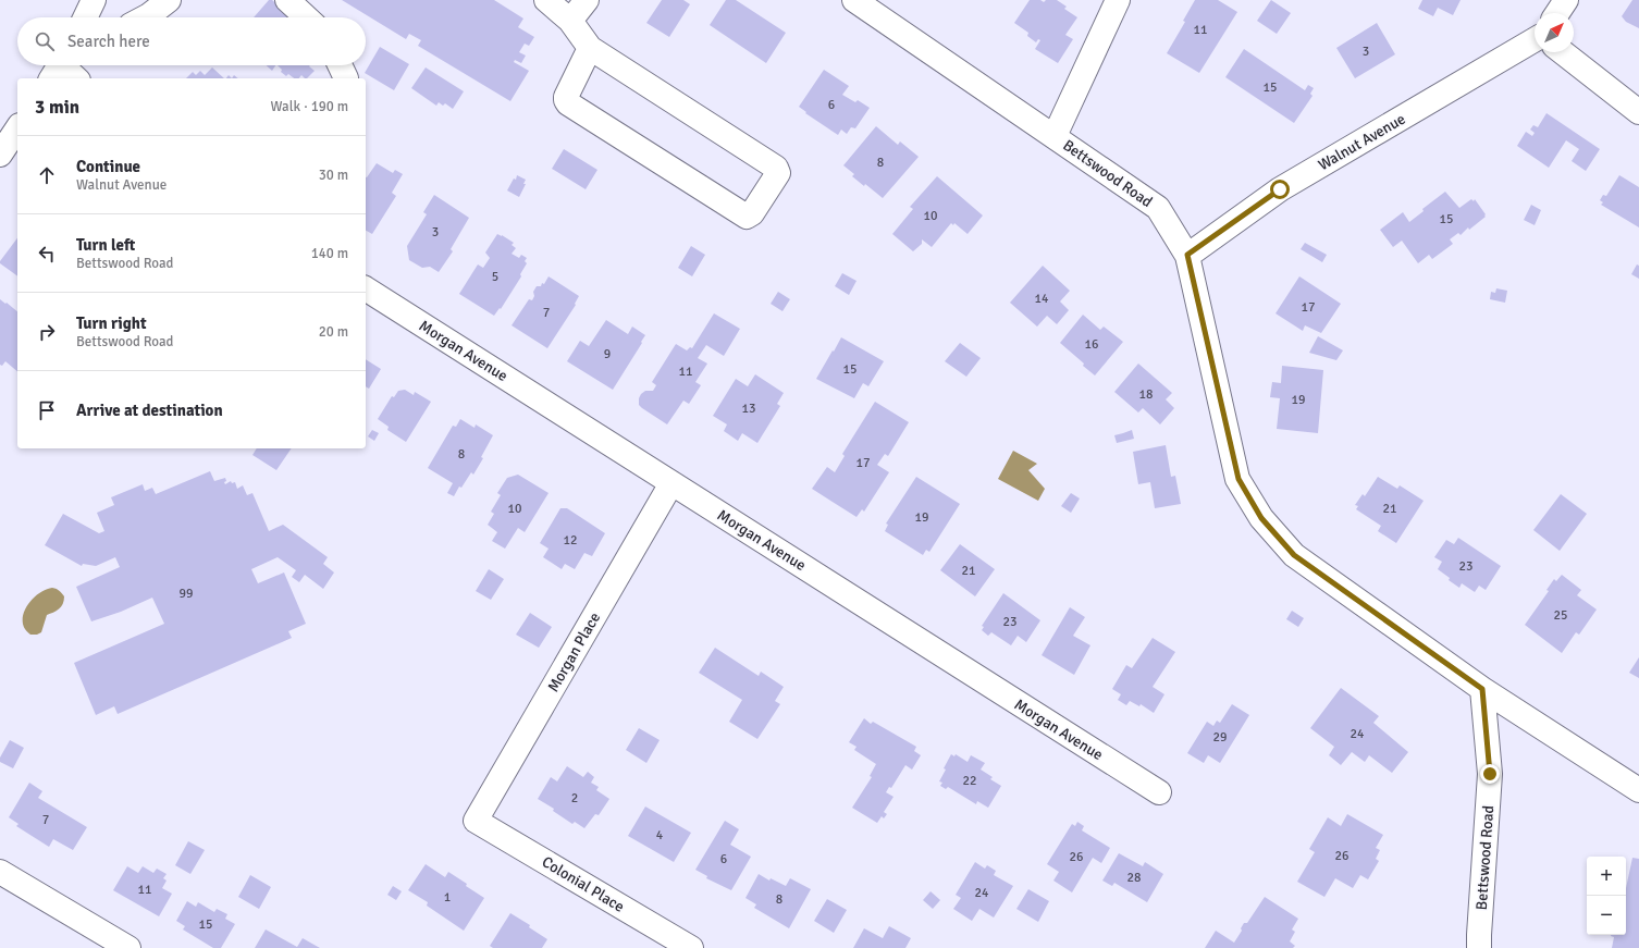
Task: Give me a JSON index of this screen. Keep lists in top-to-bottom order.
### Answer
{
  "streets": {
    "street": [
      "Walnut Avenue",
      "Bettswood Road",
      "Morgan Avenue",
      "Morgan Place",
      "Colonial Place"
    ]
  },
  "crossings": [
    ["Walnut Avenue", "Bettswood Road"],
    ["Morgan Avenue", "Morgan Place"],
    ["Morgan Place", "Colonial Place"]
  ],
  "house_numbers": [
    "11",
    "3",
    "15",
    "6",
    "8",
    "10",
    "15",
    "3",
    "5",
    "14",
    "17",
    "7",
    "16",
    "9",
    "15",
    "11",
    "18",
    "19",
    "13",
    "8",
    "17",
    "10",
    "21",
    "19",
    "12",
    "23",
    "21",
    "99",
    "25",
    "23",
    "24",
    "29",
    "22",
    "2",
    "7",
    "4",
    "26",
    "26",
    "6",
    "28",
    "11",
    "24",
    "1",
    "8",
    "15"
  ],
  "north": "top right",
  "page": {
    "search": "Search here",
    "heading": ["3 min", "Walk · 190 m"],
    "list": [
      ["Continue", "Walnut Avenue", "30 m"],
      ["Turn left", "Bettswood Road", "140 m"],
      ["Turn right", "Bettswood Road", "20 m"],
      "Arrive at destination"
    ],
    "map_buttons": ["+", "−"]
  }
}
